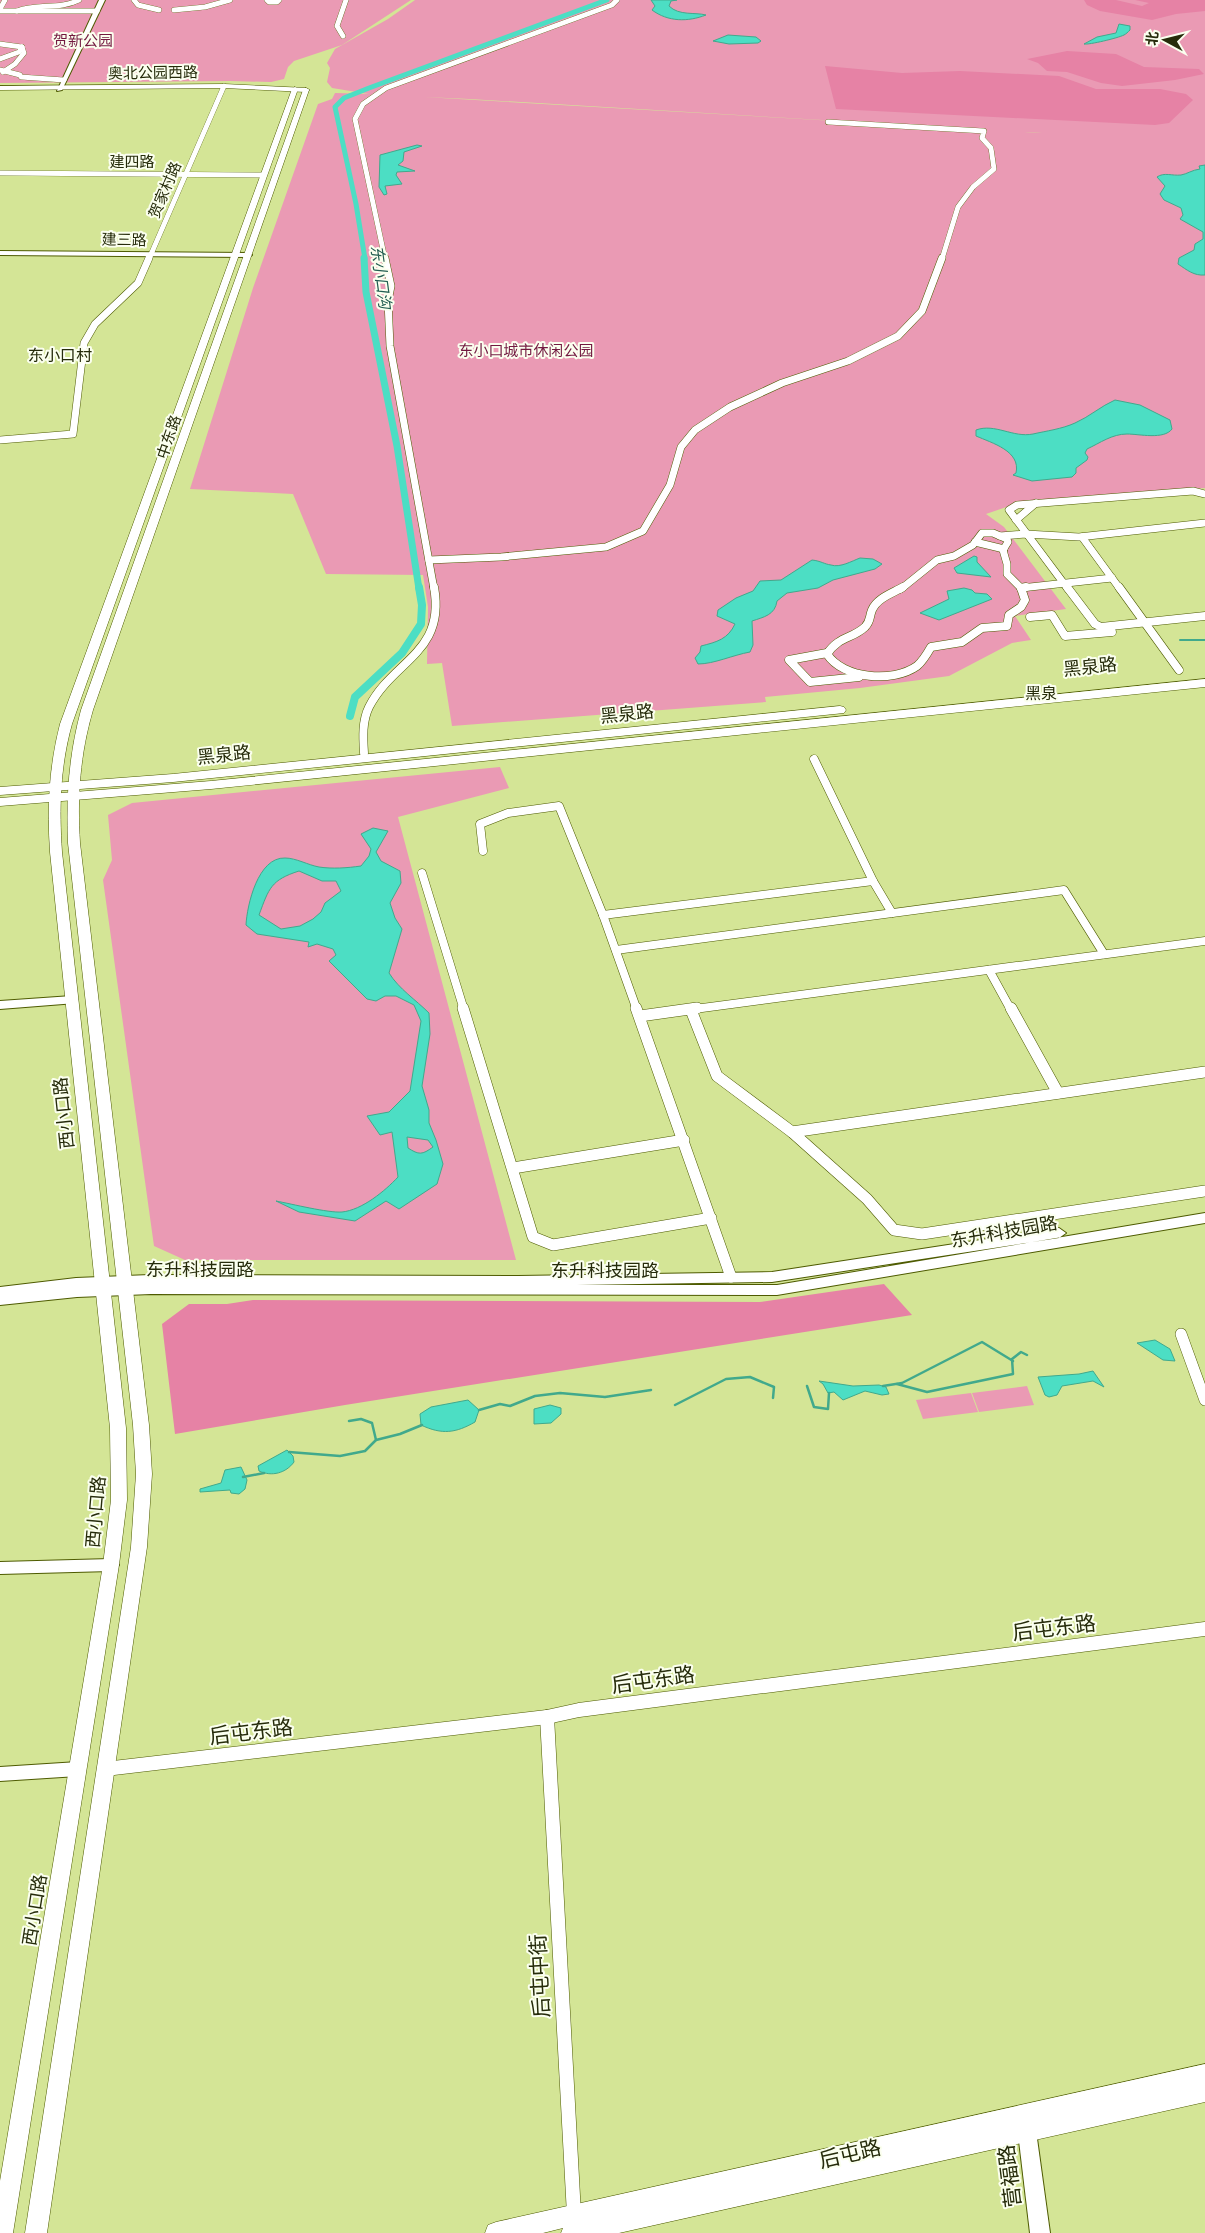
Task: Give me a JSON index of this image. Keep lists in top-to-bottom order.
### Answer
{
  "streets": {
    "main road": [
      "奥北公园西路",
      "中东路",
      "黑泉路",
      "西小口路",
      "后屯路"
    ],
    "street": [
      "建四路",
      "贺家村路",
      "建三路",
      "东升科技园路",
      "后屯东路",
      "后屯中街",
      "营福路"
    ]
  },
  "crossings": [
    ["奥北公园西路", "贺家村路"],
    ["奥北公园西路", "中东路"],
    ["建四路", "贺家村路"],
    ["建四路", "中东路"],
    ["贺家村路", "建三路"],
    ["建三路", "中东路"],
    ["中东路", "黑泉路"],
    ["中东路", "西小口路"],
    ["黑泉路", "西小口路"],
    ["西小口路", "东升科技园路"],
    ["后屯东路", "后屯中街"],
    ["后屯中街", "后屯路"],
    ["后屯路", "营福路"]
  ],
  "districts": ["东小口村", "黑泉"],
  "water": ["东小口沟"],
  "parks": ["贺新公园", "东小口城市休闲公园"],
  "north": "left"
}
